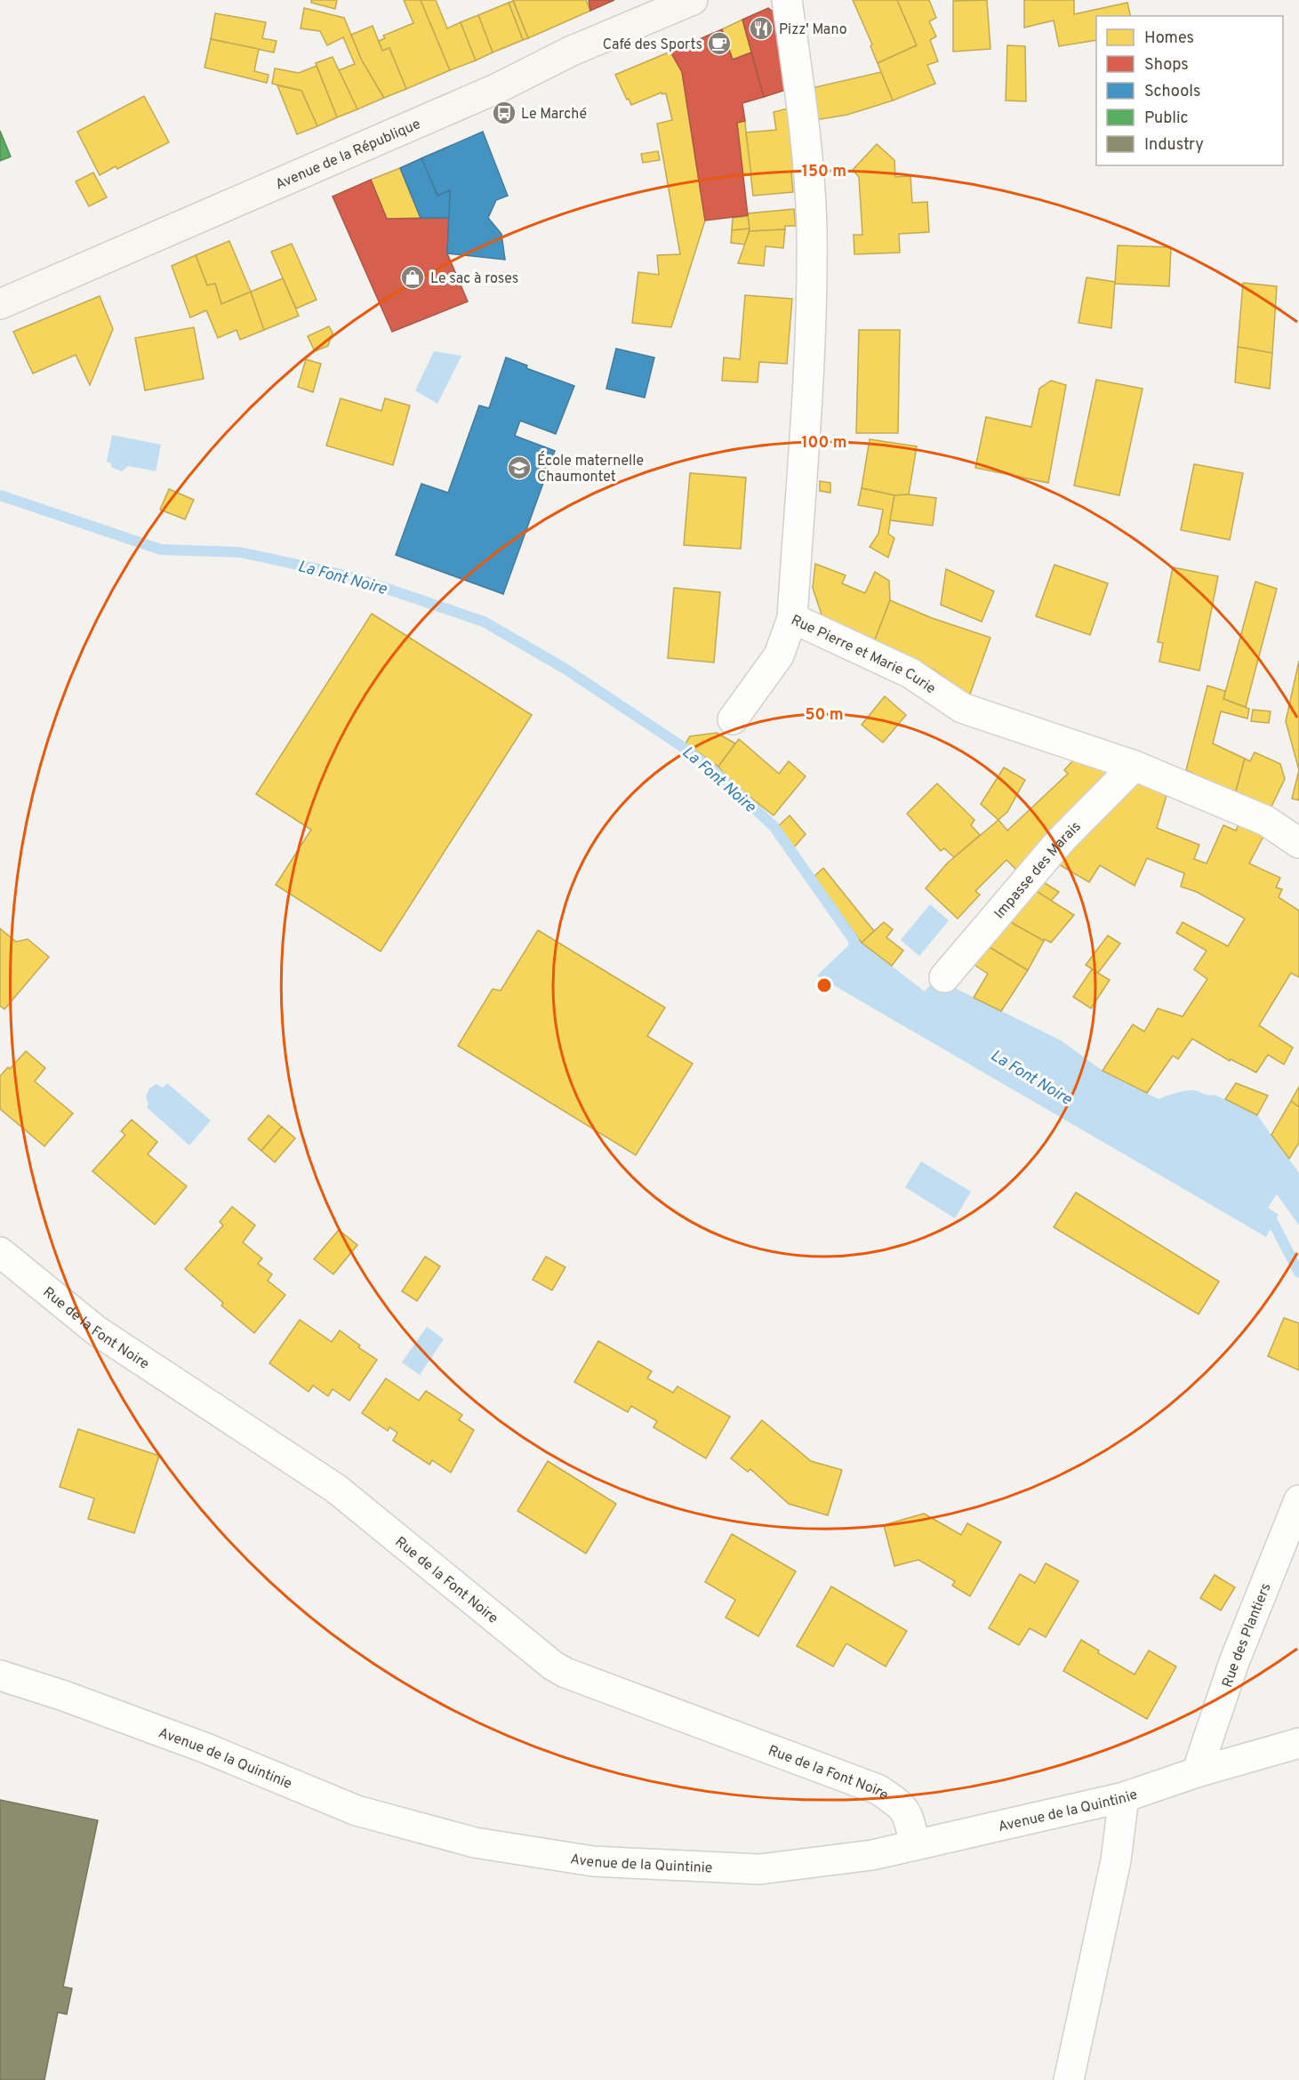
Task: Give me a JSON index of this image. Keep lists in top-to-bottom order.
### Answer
{
  "streets": {
    "main road": ["Avenue de la République"],
    "street": [
      "Rue Pierre et Marie Curie",
      "Impasse des Marais",
      "Rue de la Font Noire",
      "Rue des Plantiers",
      "Avenue de la Quintinie"
    ]
  },
  "crossings": [
    ["Rue Pierre et Marie Curie", "Impasse des Marais"],
    ["Rue de la Font Noire", "Avenue de la Quintinie"],
    ["Rue des Plantiers", "Avenue de la Quintinie"]
  ],
  "water": ["La Font Noire"],
  "places": {
    "restaurant": ["Pizz' Mano"],
    "cafe": ["Café des Sports"],
    "bus stop": ["Le Marché"],
    "shop": ["Le sac à roses"],
    "school or university": ["École maternelle Chaumontet"]
  },
  "legend": [
    "Homes",
    "Shops",
    "Schools",
    "Public",
    "Industry"
  ],
  "rings": ["150 m", "100 m", "50 m"]
}
